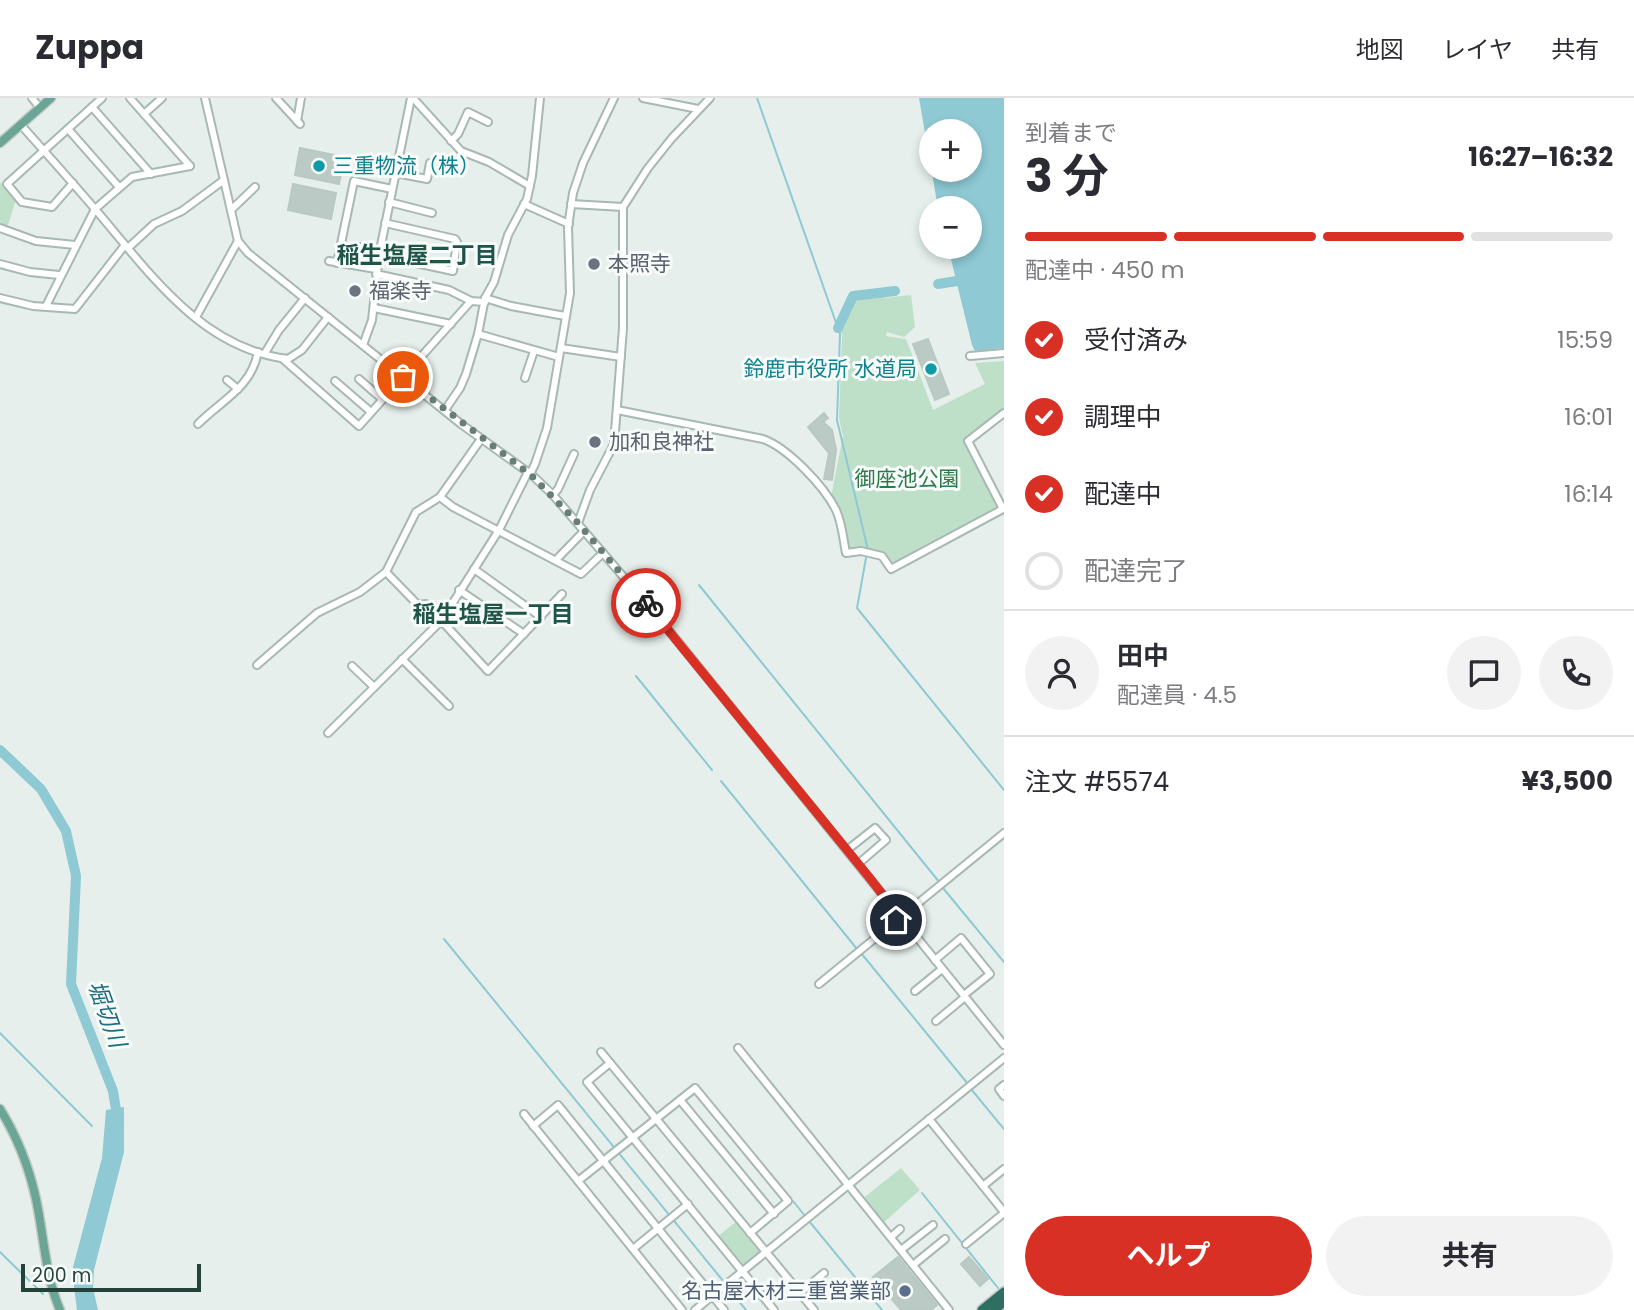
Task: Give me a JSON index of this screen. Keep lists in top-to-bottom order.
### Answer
{
  "districts": ["稲生塩屋二丁目", "稲生塩屋一丁目"],
  "water": ["堀切川"],
  "parks": ["御座池公園"],
  "places": [
    "三重物流（株）",
    "本照寺",
    "福楽寺",
    "鈴鹿市役所 水道局",
    "加和良神社",
    "名古屋木材三重営業部"
  ],
  "scale_bar": "200 m",
  "page": {
    "header": "Zuppa",
    "nav": ["地図", "レイヤ", "共有"],
    "heading": ["3 分", "到着まで", "16:27–16:32"],
    "panel": [
      "田中",
      "配達員 · 4.5",
      "注文 #5574",
      "¥3,500"
    ],
    "map_buttons": ["+", "−"],
    "bar": "配達中 · 450 m",
    "list": [
      ["受付済み", "15:59"],
      ["調理中", "16:01"],
      ["配達中", "16:14"],
      "配達完了"
    ],
    "buttons": ["ヘルプ", "共有"],
    "scale": "200 m"
  }
}
